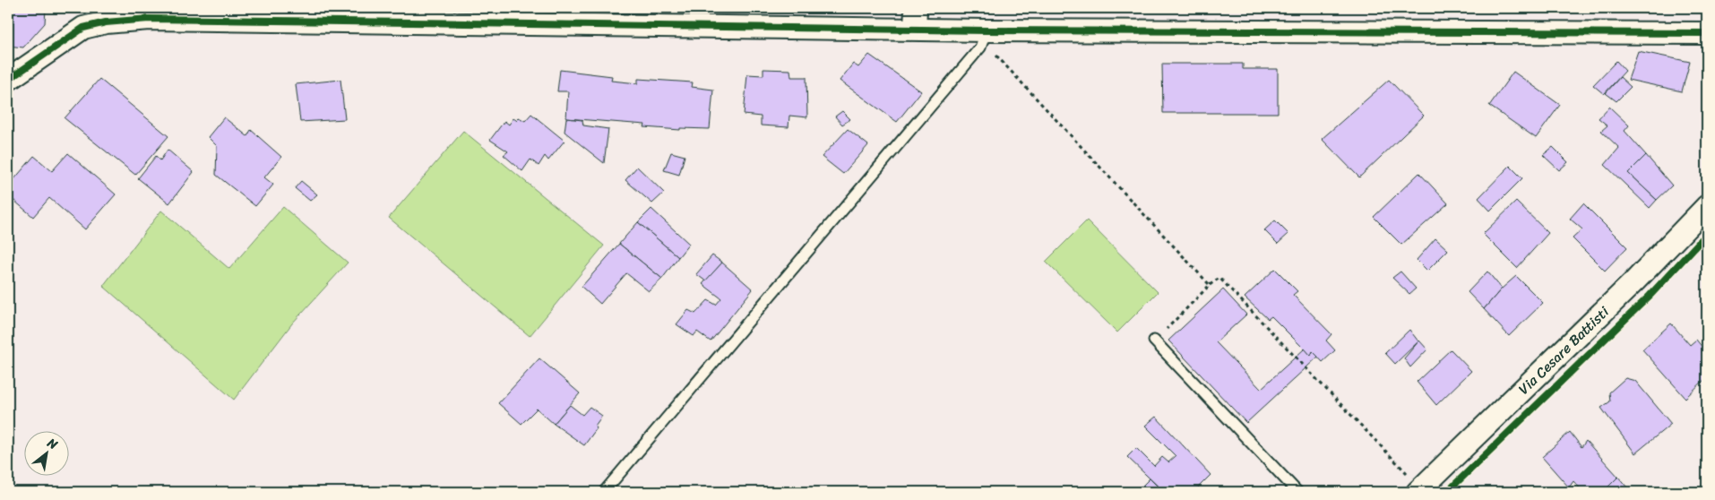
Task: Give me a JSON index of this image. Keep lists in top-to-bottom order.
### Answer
{
  "streets": {
    "street": ["Via Cesare Battisti"]
  },
  "north": "top right"
}
